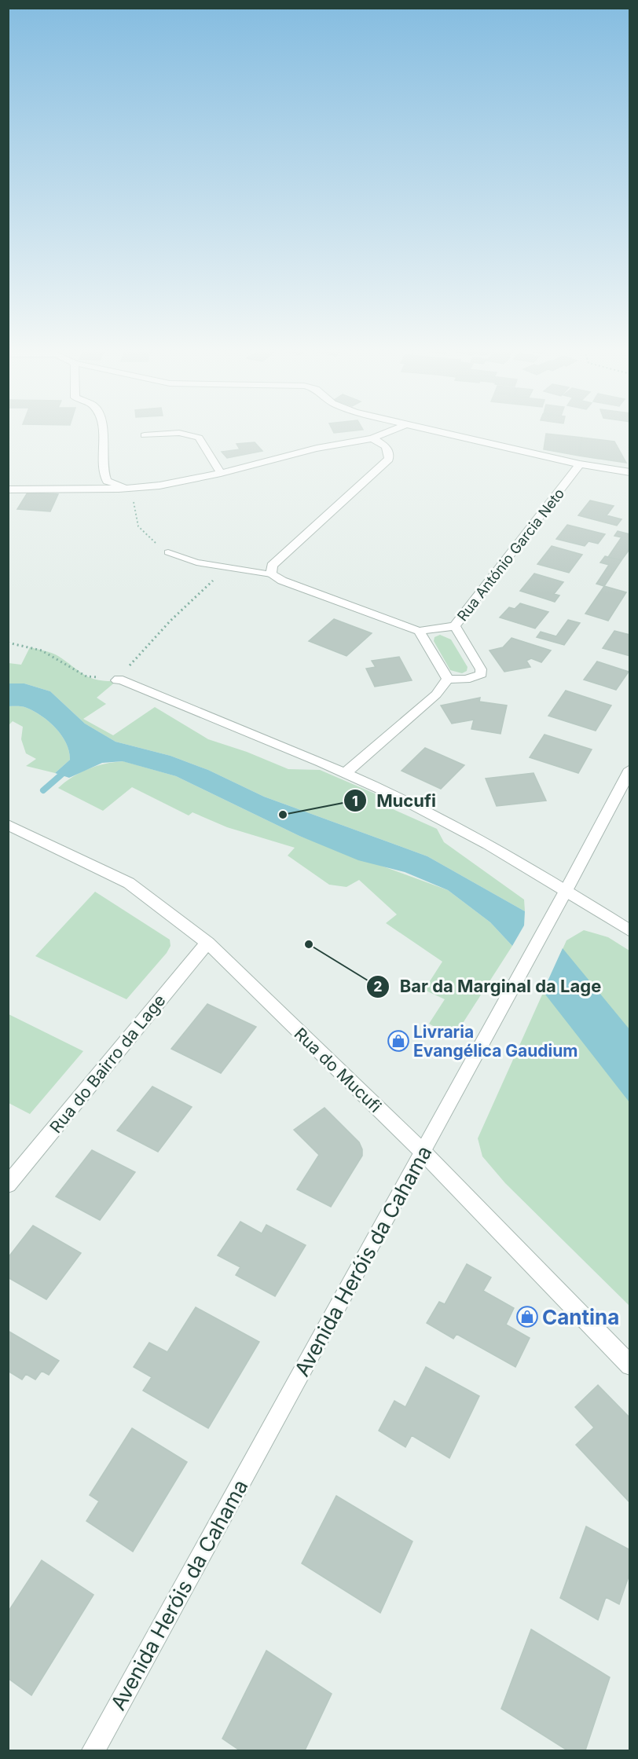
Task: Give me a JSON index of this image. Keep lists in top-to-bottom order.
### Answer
{
  "streets": {
    "street": [
      "Rua António Garcia Neto",
      "Rua do Bairro da Lage",
      "Rua do Mucufi",
      "Avenida Heróis da Cahama"
    ]
  },
  "crossings": [
    ["Rua do Bairro da Lage", "Rua do Mucufi"],
    ["Rua do Mucufi", "Avenida Heróis da Cahama"]
  ],
  "places": {
    "other": ["Mucufi", "Bar da Marginal da Lage"],
    "shop": ["Livraria Evangélica Gaudium", "Cantina"]
  }
}
